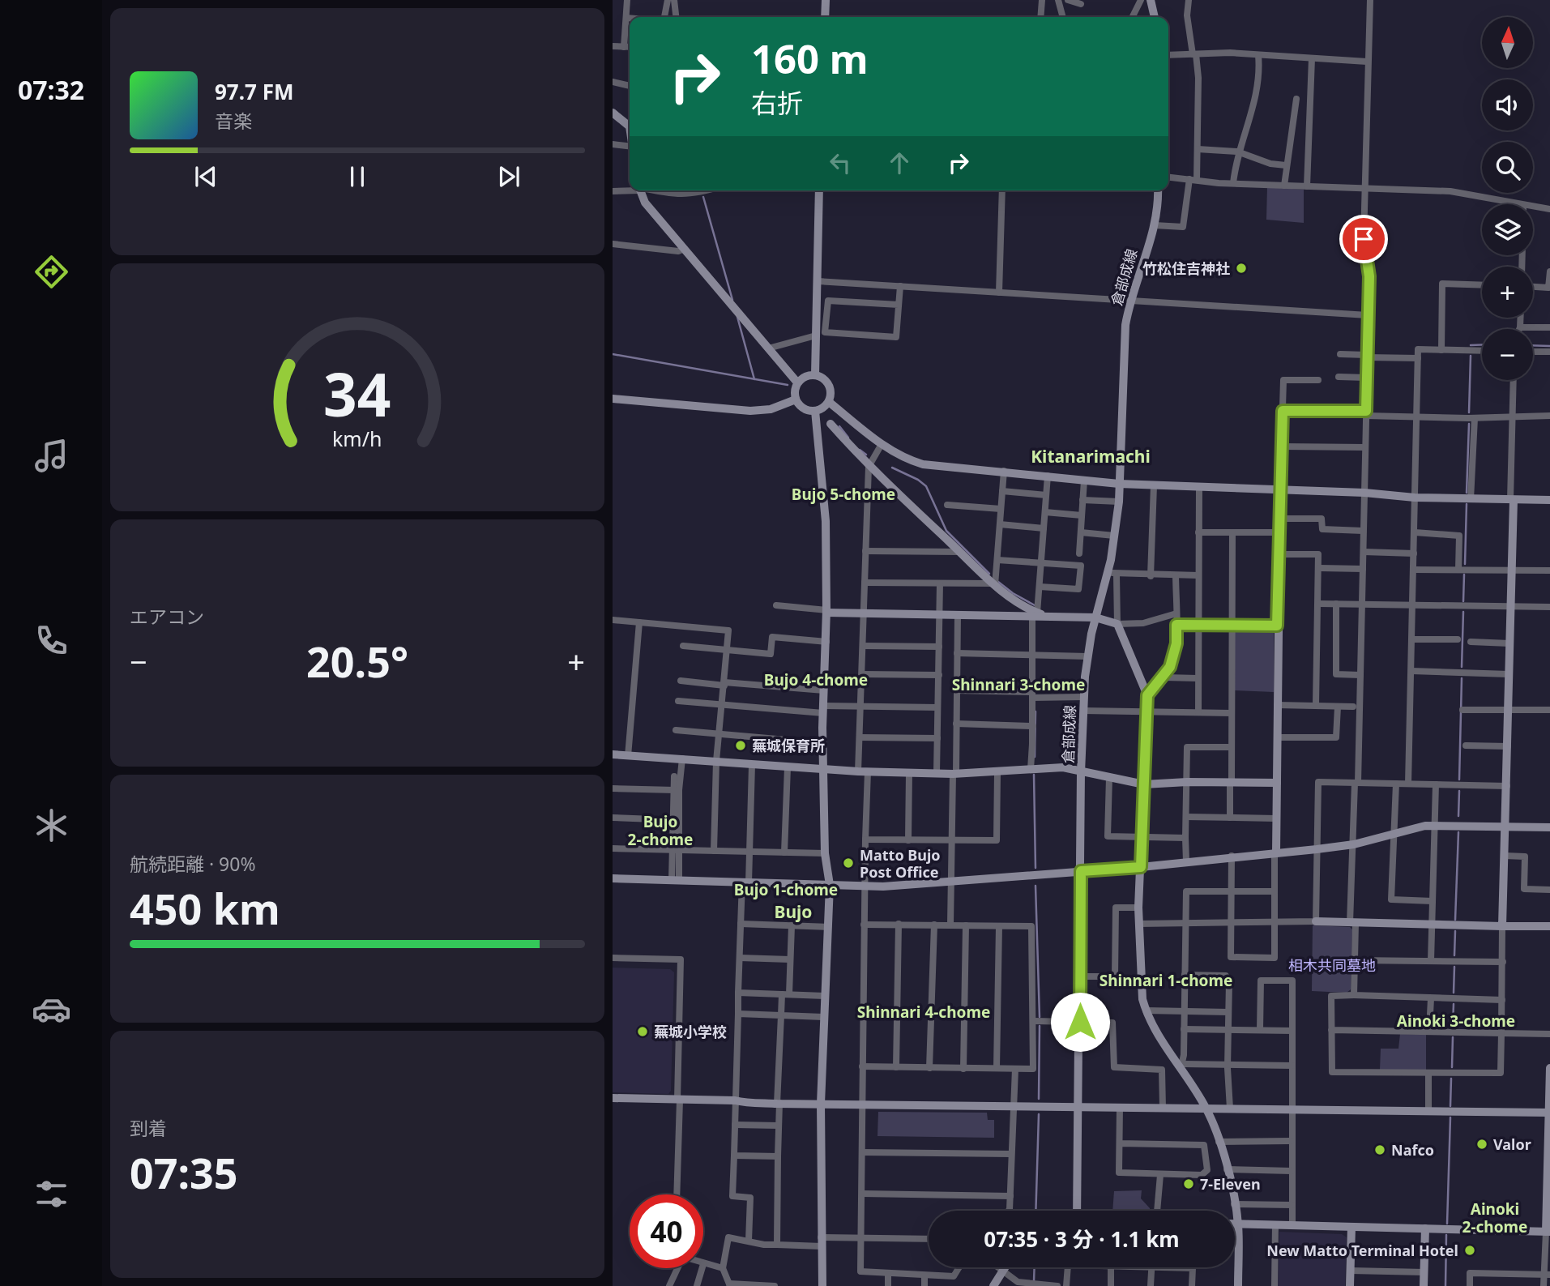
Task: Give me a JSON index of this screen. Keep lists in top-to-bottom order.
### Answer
{
  "streets": {
    "street": ["倉部成線"]
  },
  "districts": [
    "Kitanarimachi",
    "Bujo 5-chome",
    "Bujo 4-chome",
    "Shinnari 3-chome",
    "Bujo 2-chome",
    "Bujo 1-chome",
    "Bujo",
    "Shinnari 1-chome",
    "Shinnari 4-chome",
    "Ainoki 3-chome",
    "Ainoki 2-chome"
  ],
  "parks": ["相木共同墓地"],
  "places": [
    "竹松住吉神社",
    "蕪城保育所",
    "Matto Bujo Post Office",
    "蕪城小学校",
    "Valor",
    "Nafco",
    "7-Eleven",
    "New Matto Terminal Hotel"
  ],
  "north": "top",
  "page": {
    "tabs": "07:32",
    "map_buttons": ["+", "−"],
    "turn": ["160 m", "右折"],
    "song": ["97.7 FM", "音楽"],
    "tile": [
      "エアコン",
      ["航続距離 · 90%", "450 km"],
      ["到着", "07:35"]
    ],
    "heat": ["−", "20.5°", "+"],
    "limit": "40",
    "trip": "07:35 · 3 分 · 1.1 km",
    "gauge": ["34", "km/h"]
  }
}
